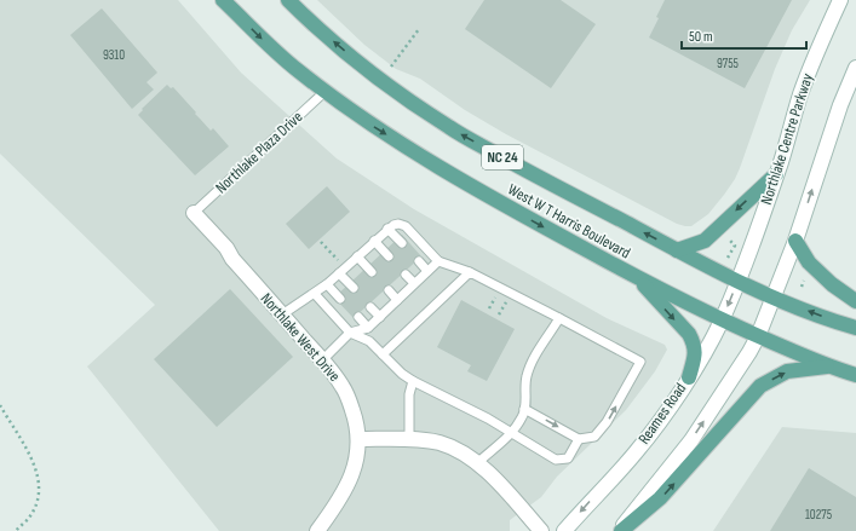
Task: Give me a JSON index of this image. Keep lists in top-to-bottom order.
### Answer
{
  "streets": {
    "main road": [
      "Northlake Centre Parkway",
      "NC 24",
      "West W T Harris Boulevard",
      "Northlake West Drive",
      "Reames Road"
    ],
    "lane": ["Northlake Plaza Drive"]
  },
  "crossings": [
    ["Northlake Centre Parkway", "West W T Harris Boulevard"],
    ["Northlake Centre Parkway", "Reames Road"],
    ["Northlake Plaza Drive", "West W T Harris Boulevard"],
    ["Northlake Plaza Drive", "Northlake West Drive"],
    ["West W T Harris Boulevard", "Reames Road"]
  ],
  "house_numbers": ["9310", "9755", "10275"],
  "scale_bar": "50 m"
}
